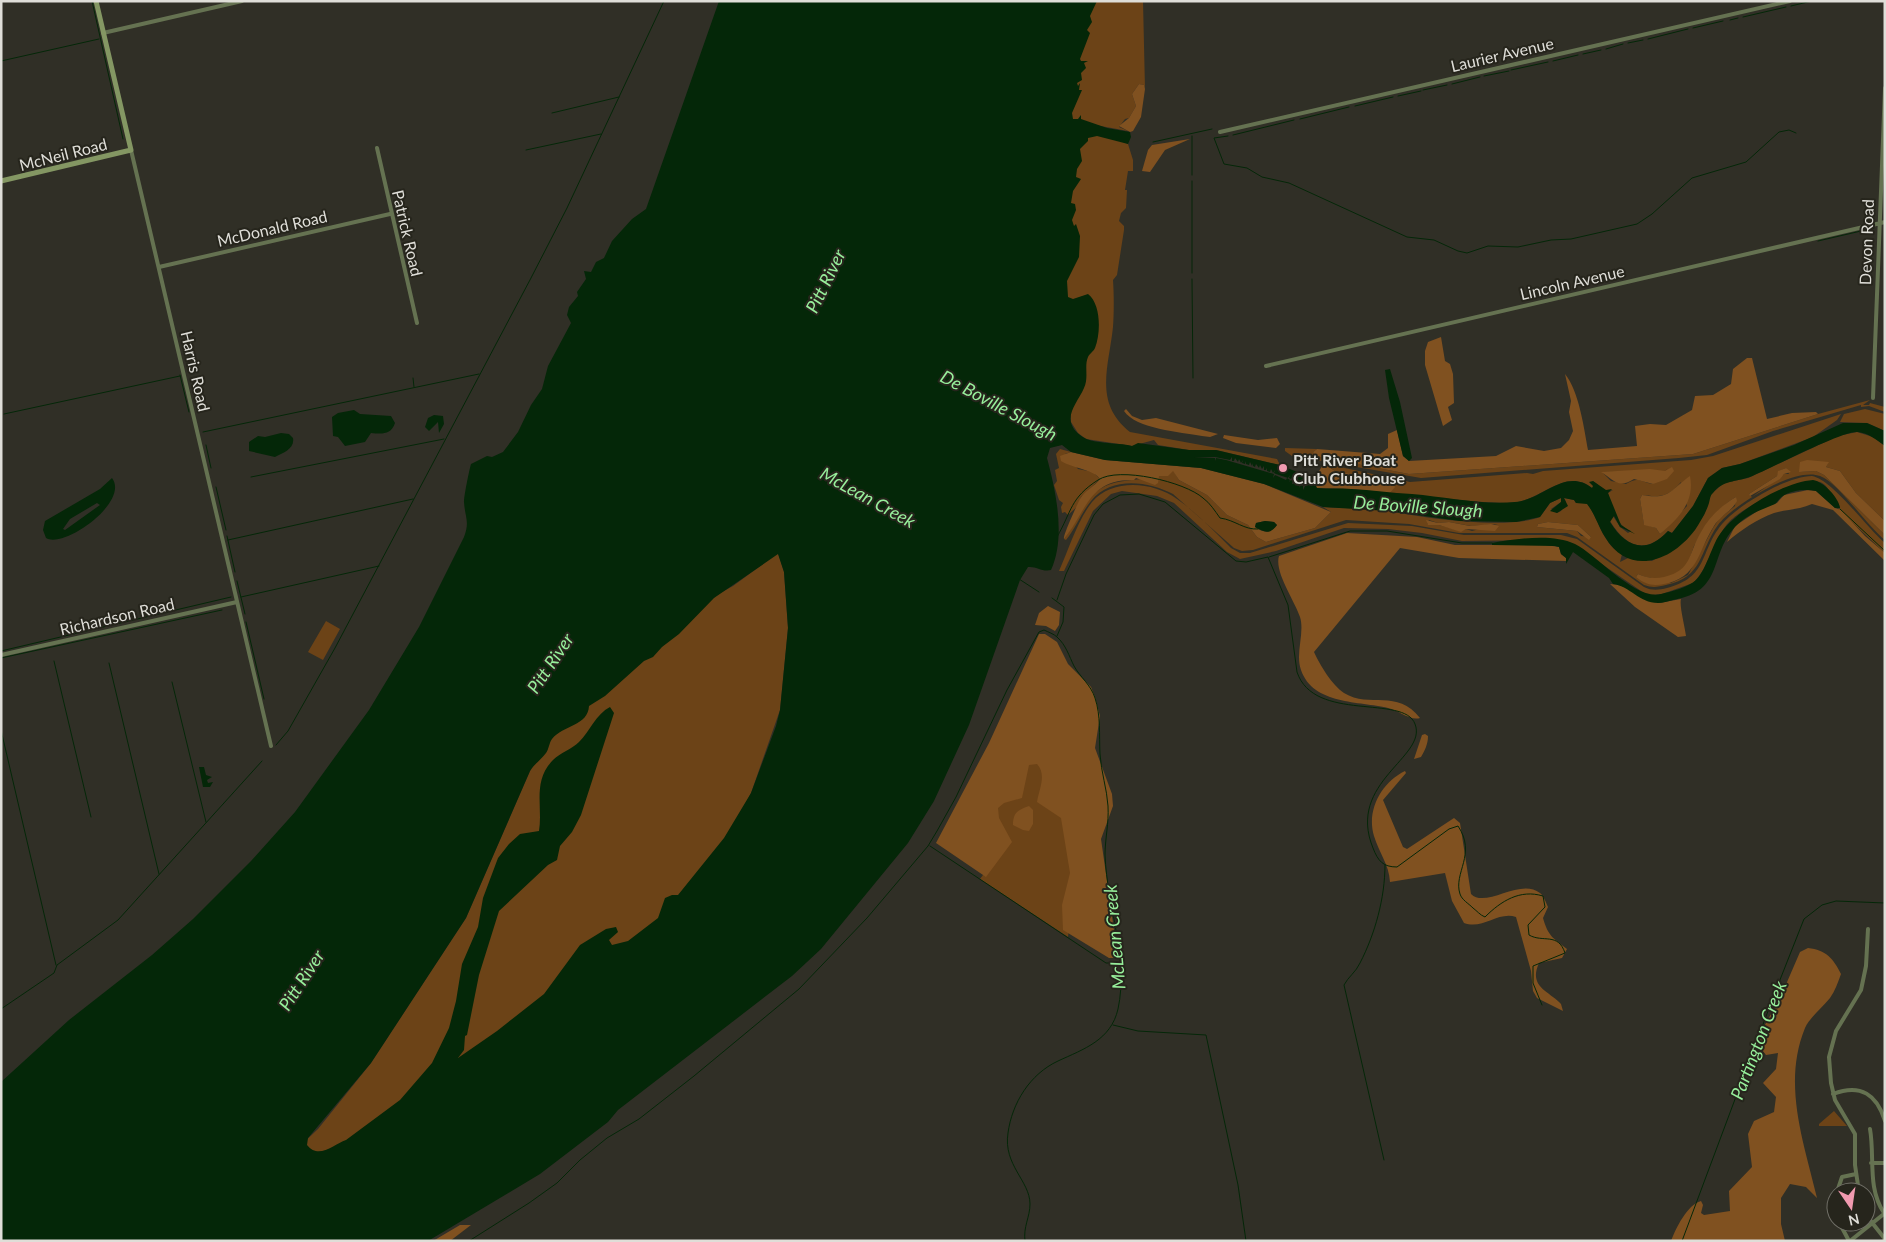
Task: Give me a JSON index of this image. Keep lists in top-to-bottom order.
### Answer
{
  "streets": {
    "main road": ["McNeil Road", "Harris Road"],
    "street": [
      "Laurier Avenue",
      "McDonald Road",
      "Patrick Road",
      "Devon Road",
      "Lincoln Avenue",
      "Richardson Road"
    ]
  },
  "crossings": [
    ["McNeil Road", "Harris Road"],
    ["McDonald Road", "Patrick Road"],
    ["McDonald Road", "Harris Road"],
    ["Devon Road", "Lincoln Avenue"],
    ["Harris Road", "Richardson Road"]
  ],
  "water": [
    "Pitt River",
    "De Boville Slough",
    "McLean Creek",
    "Partington Creek"
  ],
  "places": ["Pitt River Boat Club Clubhouse"],
  "north": "bottom"
}
